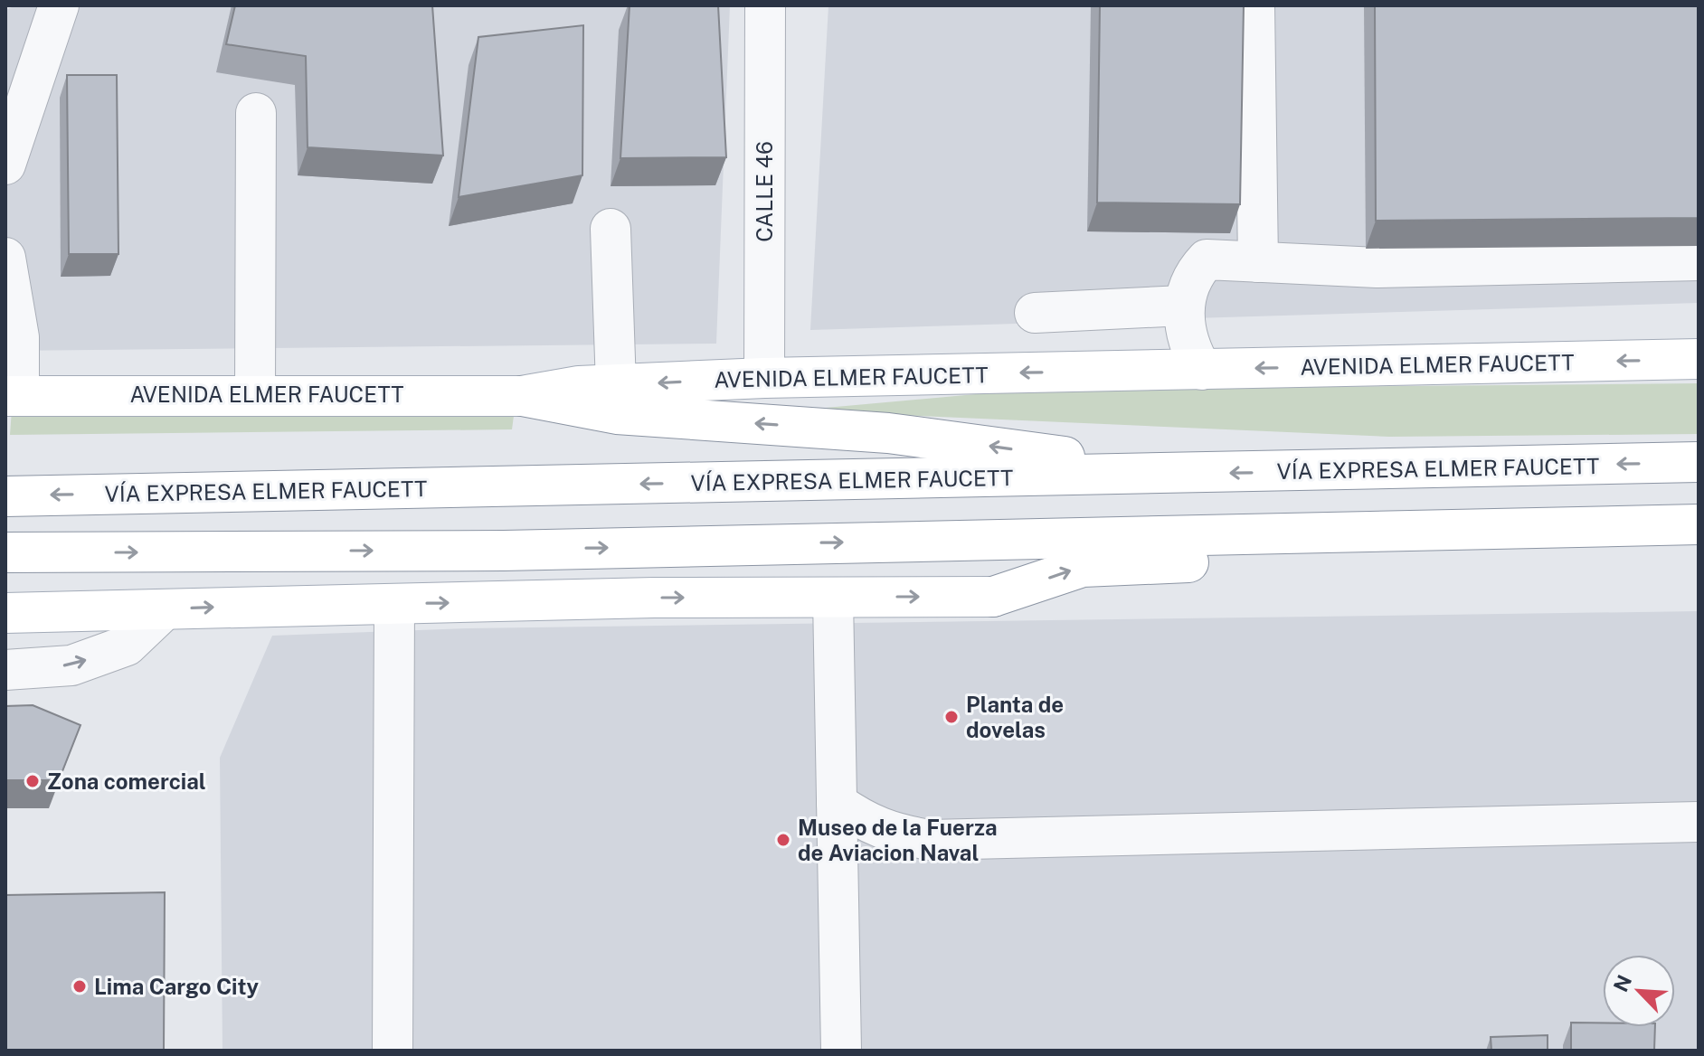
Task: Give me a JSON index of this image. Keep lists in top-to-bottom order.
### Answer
{
  "streets": {
    "main road": ["AVENIDA ELMER FAUCETT", "VÍA EXPRESA ELMER FAUCETT"],
    "street": ["CALLE 46"]
  },
  "crossings": [
    ["CALLE 46", "AVENIDA ELMER FAUCETT"]
  ],
  "places": [
    "Planta de dovelas",
    "Zona comercial",
    "Museo de la Fuerza de Aviacion Naval",
    "Lima Cargo City"
  ],
  "north": "top left"
}
